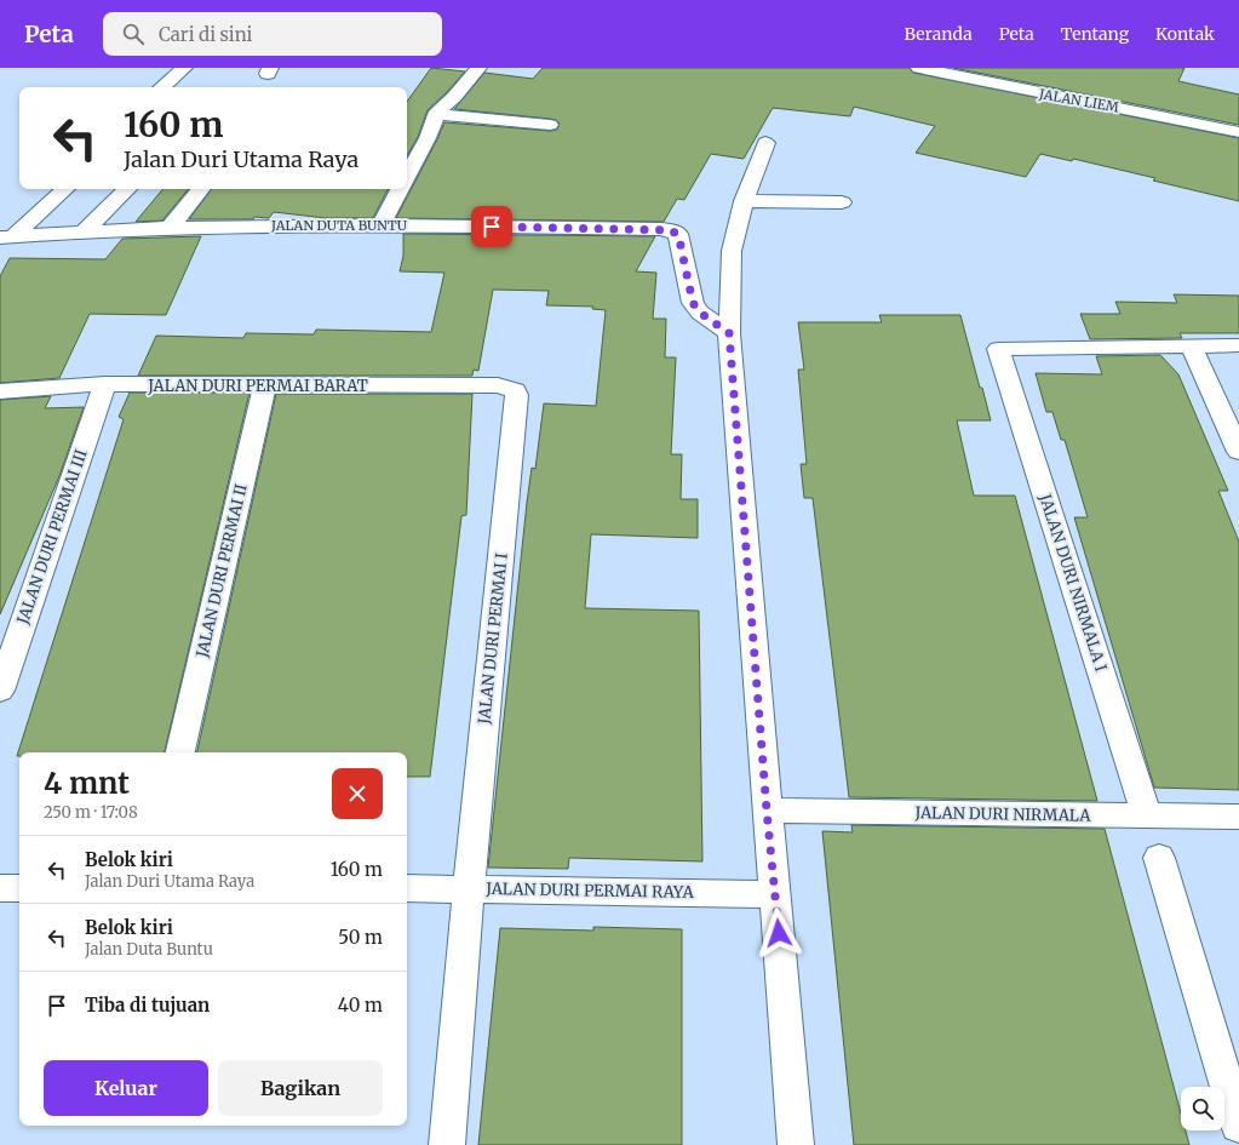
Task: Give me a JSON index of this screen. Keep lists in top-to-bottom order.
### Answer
{
  "streets": {
    "street": [
      "JALAN LIEM",
      "JALAN DUTA BUNTU",
      "JALAN DURI PERMAI BARAT",
      "JALAN DURI PERMAI III",
      "JALAN DURI PERMAI II",
      "JALAN DURI NIRMALA I",
      "JALAN DURI PERMAI I",
      "JALAN DURI NIRMALA",
      "JALAN DURI PERMAI RAYA"
    ]
  },
  "crossings": [
    ["JALAN DURI PERMAI BARAT", "JALAN DURI PERMAI III"],
    ["JALAN DURI PERMAI BARAT", "JALAN DURI PERMAI II"],
    ["JALAN DURI PERMAI BARAT", "JALAN DURI PERMAI I"],
    ["JALAN DURI NIRMALA I", "JALAN DURI NIRMALA"],
    ["JALAN DURI PERMAI I", "JALAN DURI PERMAI RAYA"]
  ],
  "page": {
    "header": "Peta",
    "search": "Cari di sini",
    "nav": [
      "Beranda",
      "Peta",
      "Tentang",
      "Kontak"
    ],
    "turn": ["160 m", "Jalan Duri Utama Raya"],
    "heading": ["4 mnt", "250 m · 17:08"],
    "list": [
      {
        "name": "Belok kiri",
        "note": "Jalan Duri Utama Raya",
        "value": "160 m"
      },
      {
        "name": "Belok kiri",
        "note": "Jalan Duta Buntu",
        "value": "50 m"
      },
      {
        "name": "Tiba di tujuan",
        "value": "40 m"
      }
    ],
    "buttons": ["Keluar", "Bagikan"]
  }
}
